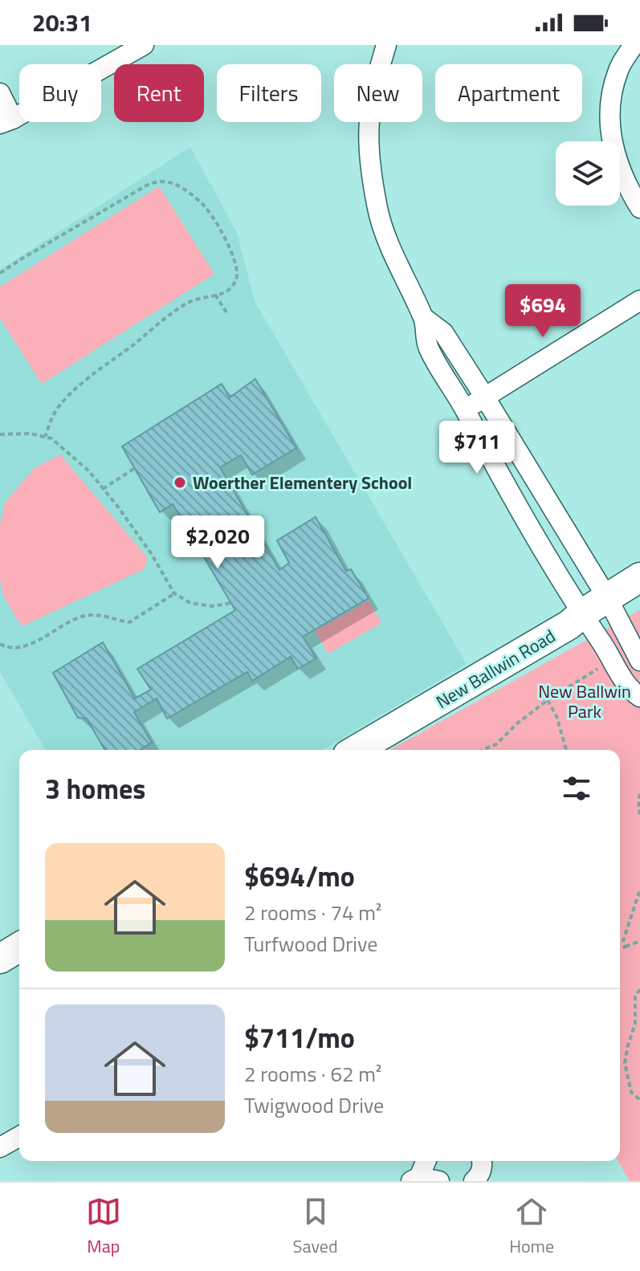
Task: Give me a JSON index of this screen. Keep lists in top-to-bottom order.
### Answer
{
  "streets": {
    "main road": ["New Ballwin Road"]
  },
  "parks": ["New Ballwin Park"],
  "places": ["Woerther Elementery School"],
  "page": {
    "status": "20:31",
    "chip": [
      "Buy",
      "Rent",
      "Filters",
      "New",
      "Apartment"
    ],
    "price": ["$694", "$711", "$2,020"],
    "heading": "3 homes",
    "list": [
      {
        "name": "$694/mo",
        "note": "2 rooms · 74 m² · Turfwood Drive"
      },
      {
        "name": "$711/mo",
        "note": "2 rooms · 62 m² · Twigwood Drive"
      }
    ],
    "tabs": ["Map", "Saved", "Home"]
  }
}
